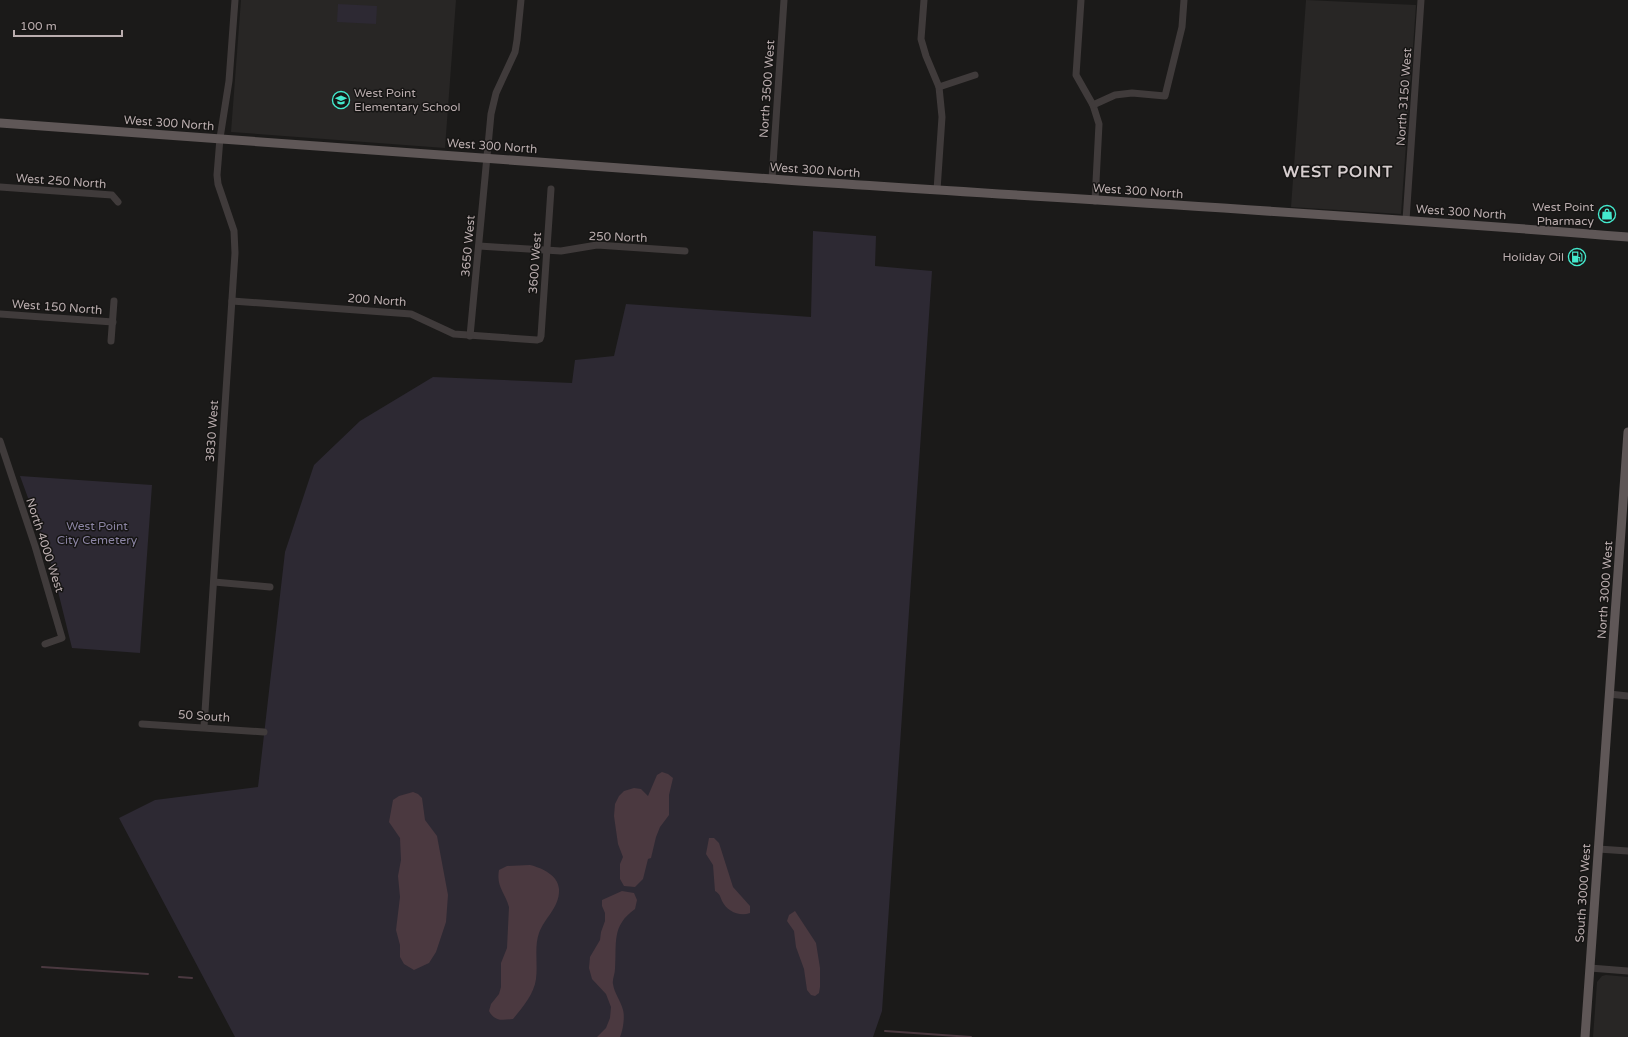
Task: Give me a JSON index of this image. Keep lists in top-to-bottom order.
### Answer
{
  "streets": {
    "main road": ["West 300 North", "North 3000 West", "South 3000 West"],
    "street": [
      "North 3500 West",
      "North 3150 West",
      "West 250 North",
      "250 North",
      "3650 West",
      "3600 West",
      "200 North",
      "West 150 North",
      "3830 West",
      "North 4000 West",
      "50 South"
    ]
  },
  "crossings": [
    ["North 3500 West", "West 300 North"],
    ["North 3150 West", "West 300 North"],
    ["West 300 North", "3650 West"],
    ["West 300 North", "3830 West"],
    ["250 North", "3650 West"],
    ["250 North", "3600 West"],
    ["3650 West", "200 North"],
    ["3600 West", "200 North"],
    ["200 North", "3830 West"],
    ["3830 West", "50 South"],
    ["North 3000 West", "South 3000 West"]
  ],
  "districts": ["WEST POINT"],
  "parks": ["West Point City Cemetery"],
  "places": {
    "school or university": ["West Point Elementary School"],
    "shop": ["West Point Pharmacy"],
    "fuel station": ["Holiday Oil"]
  },
  "scale_bar": "100 m"
}
